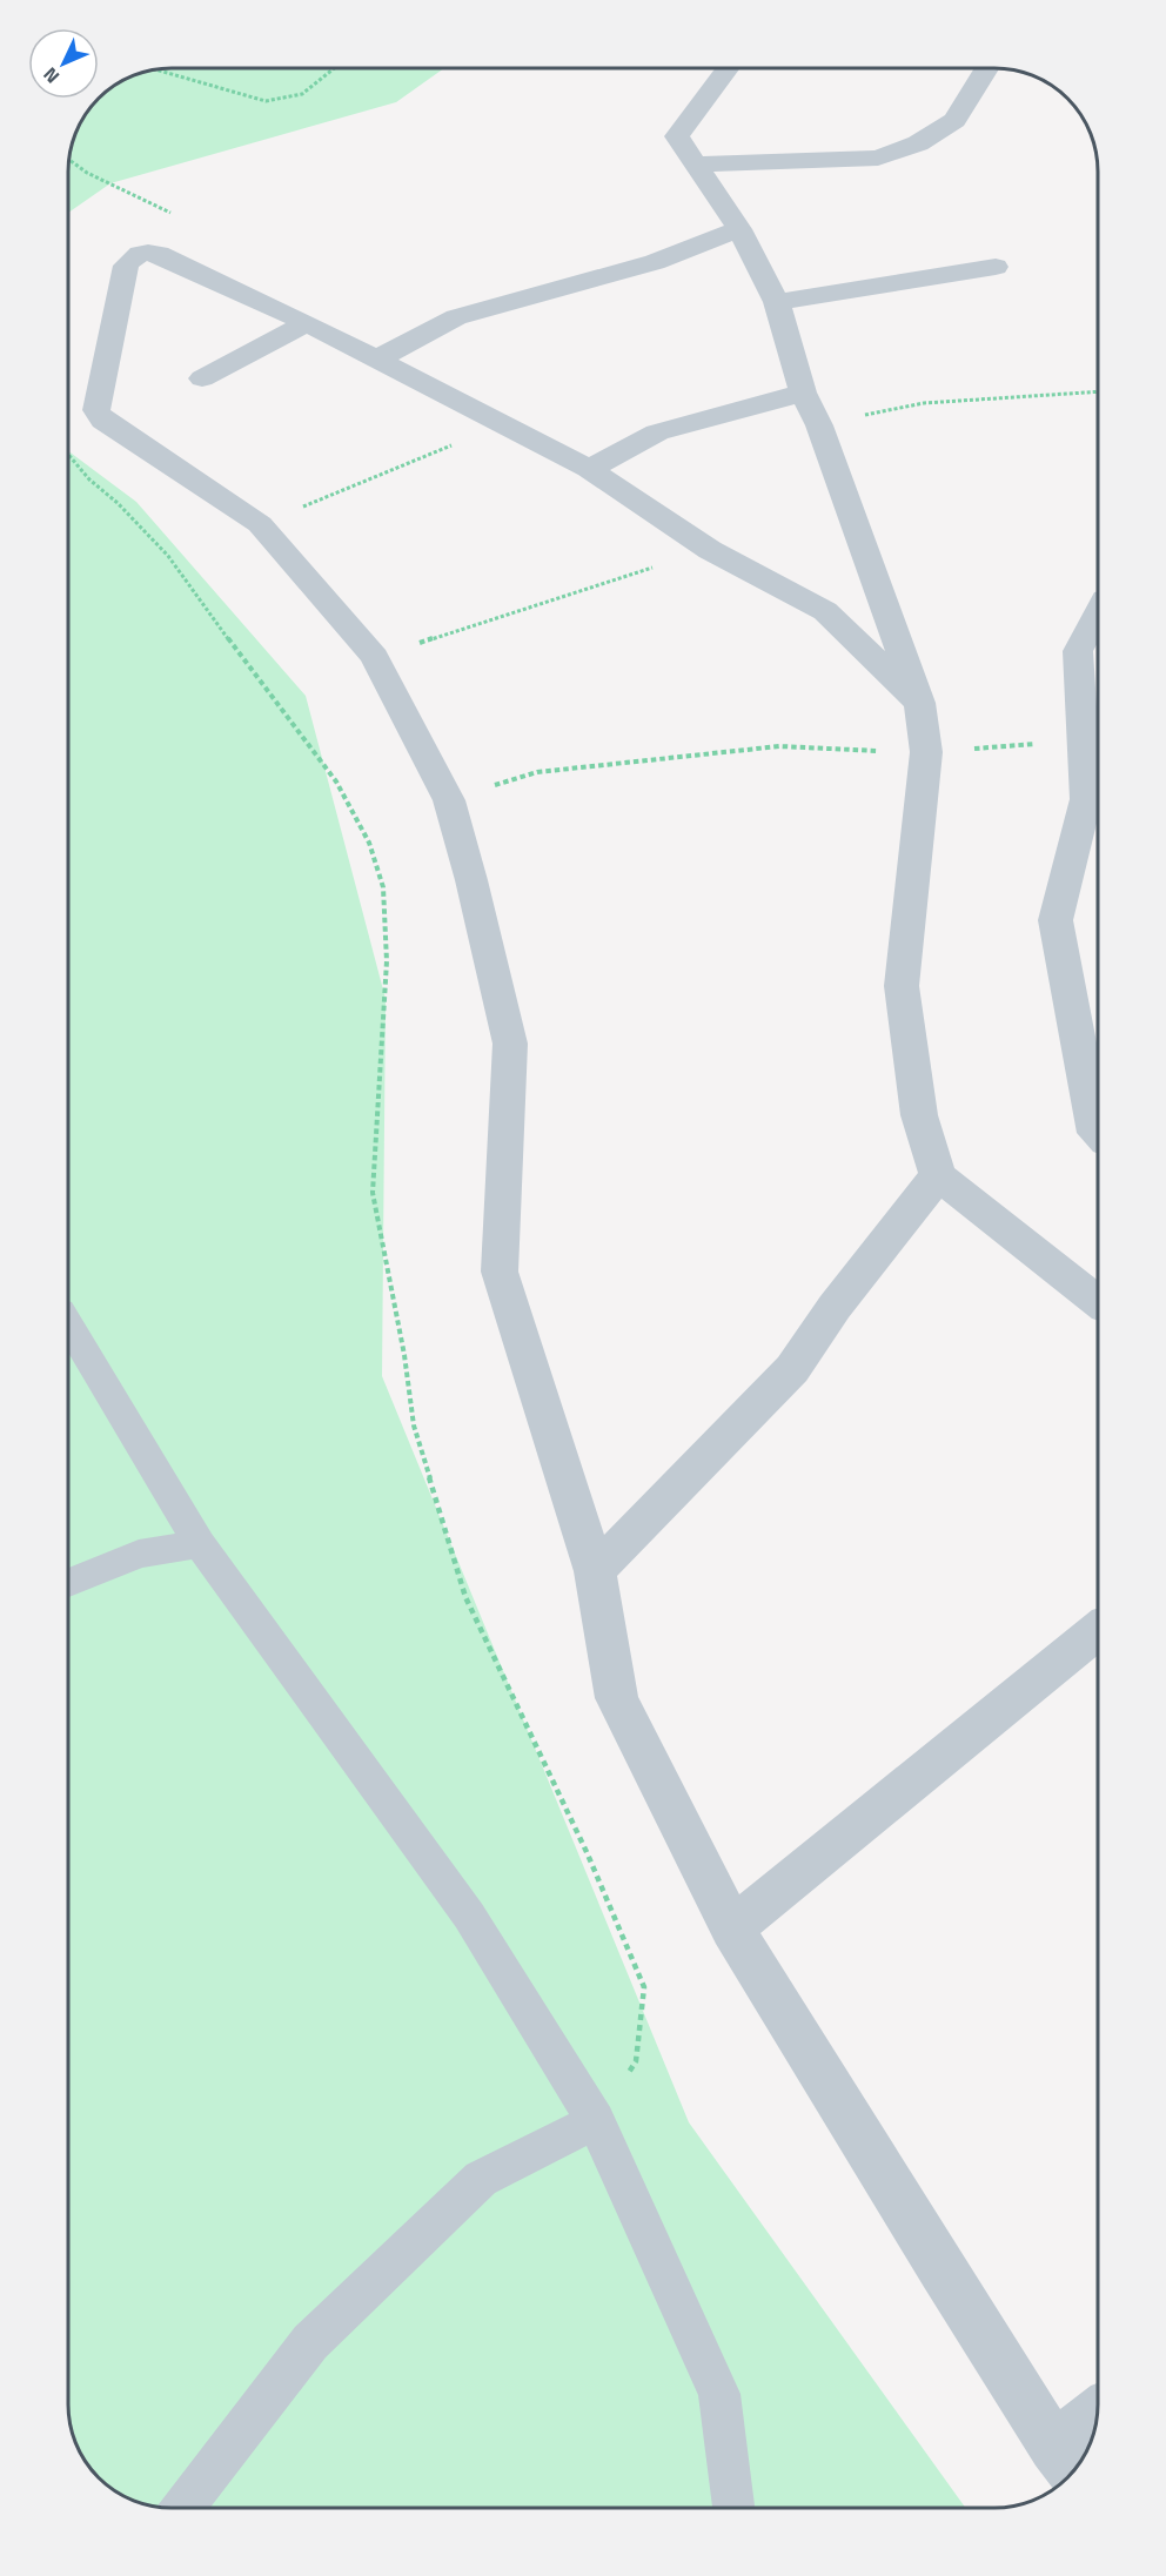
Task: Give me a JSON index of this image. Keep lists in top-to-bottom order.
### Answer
{
  "north": "bottom left"
}
